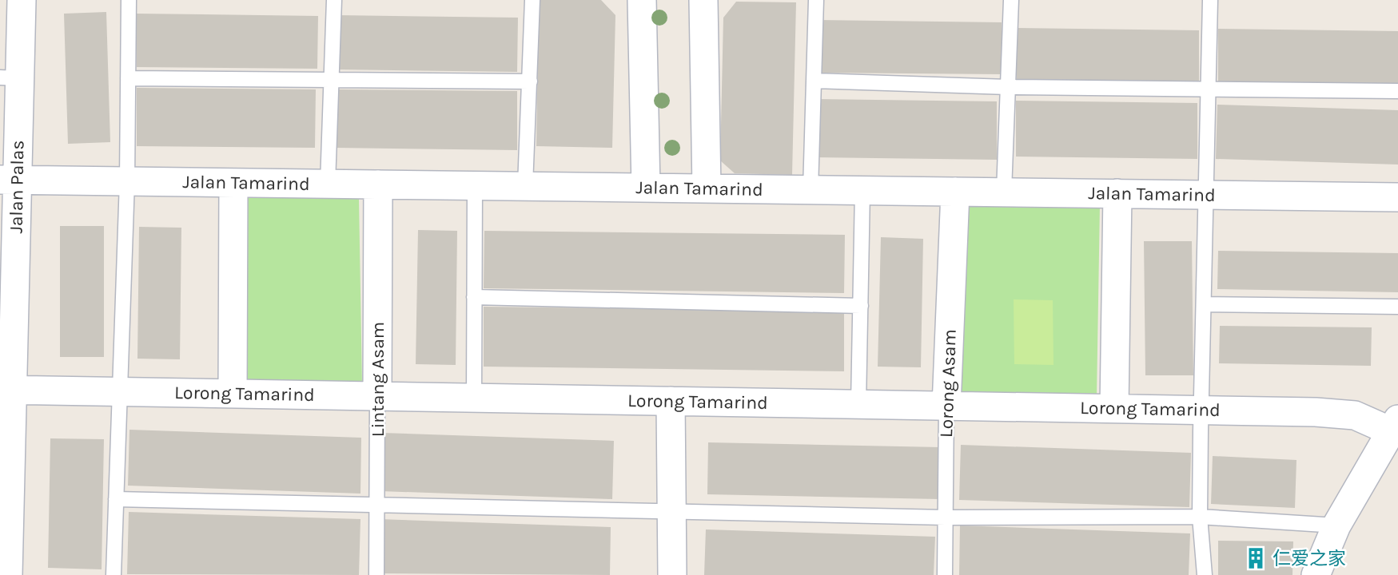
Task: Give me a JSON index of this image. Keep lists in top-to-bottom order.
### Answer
{
  "streets": {
    "street": [
      "Jalan Tamarind",
      "Jalan Palas",
      "Lintang Asam",
      "Lorong Asam",
      "Lorong Tamarind"
    ]
  },
  "crossings": [
    ["Jalan Tamarind", "Jalan Palas"],
    ["Jalan Tamarind", "Lintang Asam"],
    ["Jalan Tamarind", "Lorong Asam"],
    ["Jalan Palas", "Lorong Tamarind"],
    ["Lintang Asam", "Lorong Tamarind"],
    ["Lorong Asam", "Lorong Tamarind"]
  ],
  "places": {
    "building": ["仁爱之家"]
  }
}
